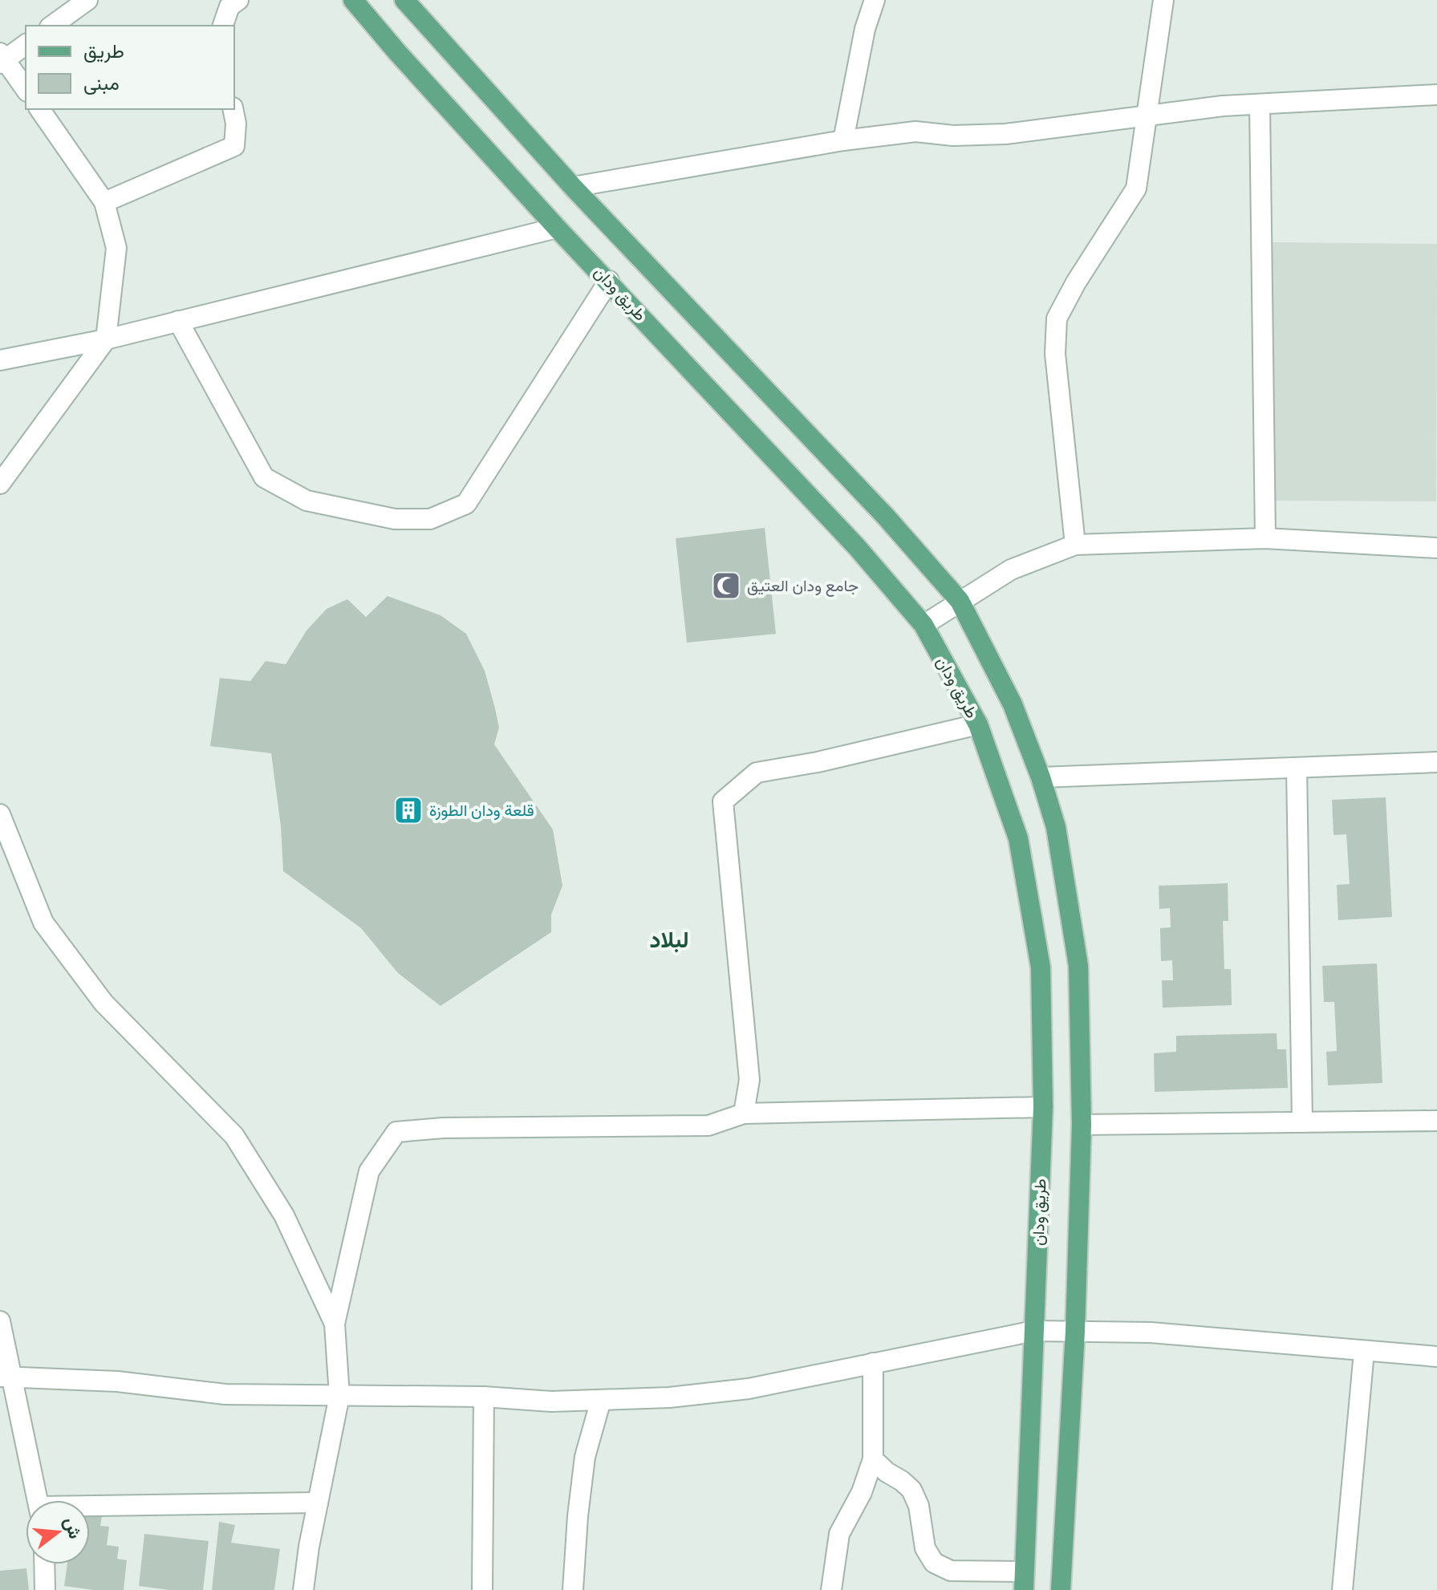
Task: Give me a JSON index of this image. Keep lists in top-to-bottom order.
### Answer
{
  "streets": {
    "main road": ["طريق ودان"]
  },
  "districts": ["لبلاد"],
  "places": {
    "mosque": ["جامع ودان العتيق"],
    "building": ["قلعة ودان الطوزة"]
  },
  "legend": ["طريق", "مبنى"],
  "north": "right"
}
